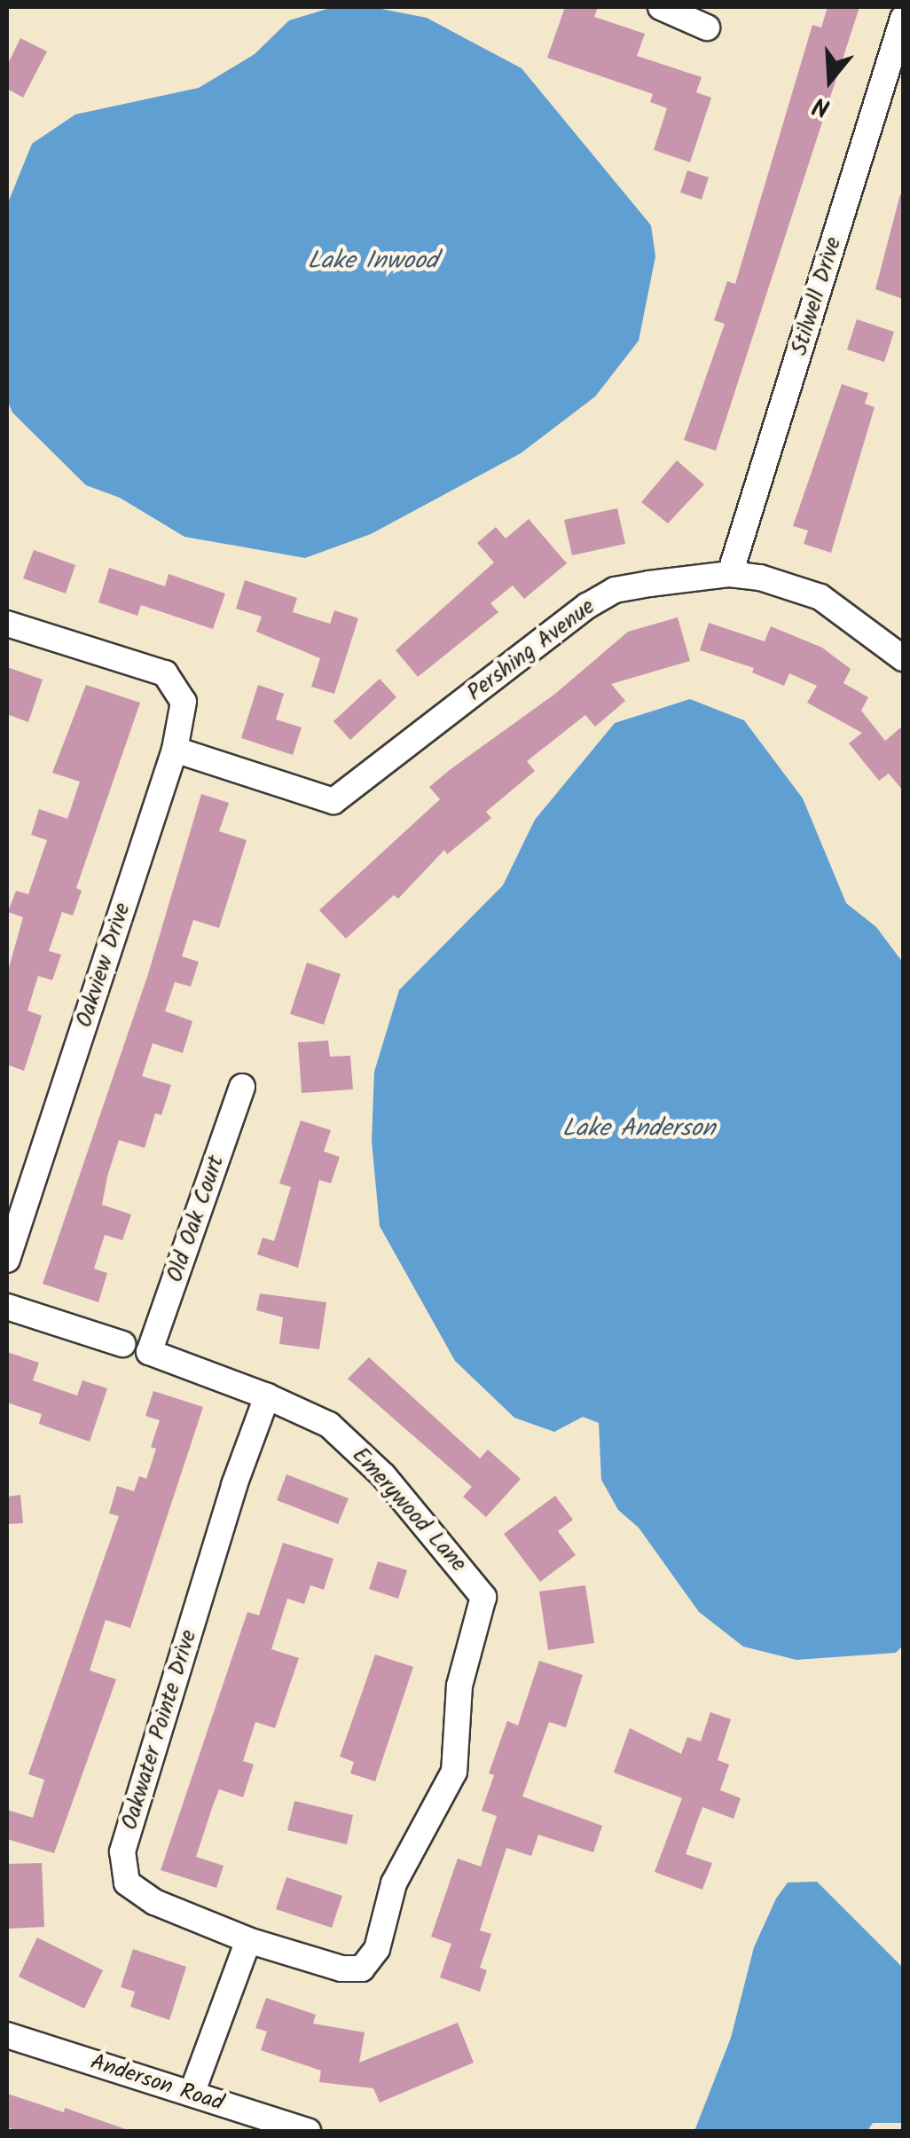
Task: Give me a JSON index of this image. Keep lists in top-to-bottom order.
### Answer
{
  "streets": {
    "street": [
      "Stilwell Drive",
      "Pershing Avenue",
      "Oakview Drive",
      "Old Oak Court",
      "Emerywood Lane",
      "Oakwater Pointe Drive",
      "Anderson Road"
    ]
  },
  "crossings": [
    ["Stilwell Drive", "Pershing Avenue"],
    ["Pershing Avenue", "Oakview Drive"],
    ["Old Oak Court", "Emerywood Lane"],
    ["Emerywood Lane", "Oakwater Pointe Drive"]
  ],
  "water": ["Lake Inwood", "Lake Anderson"],
  "north": "bottom"
}
